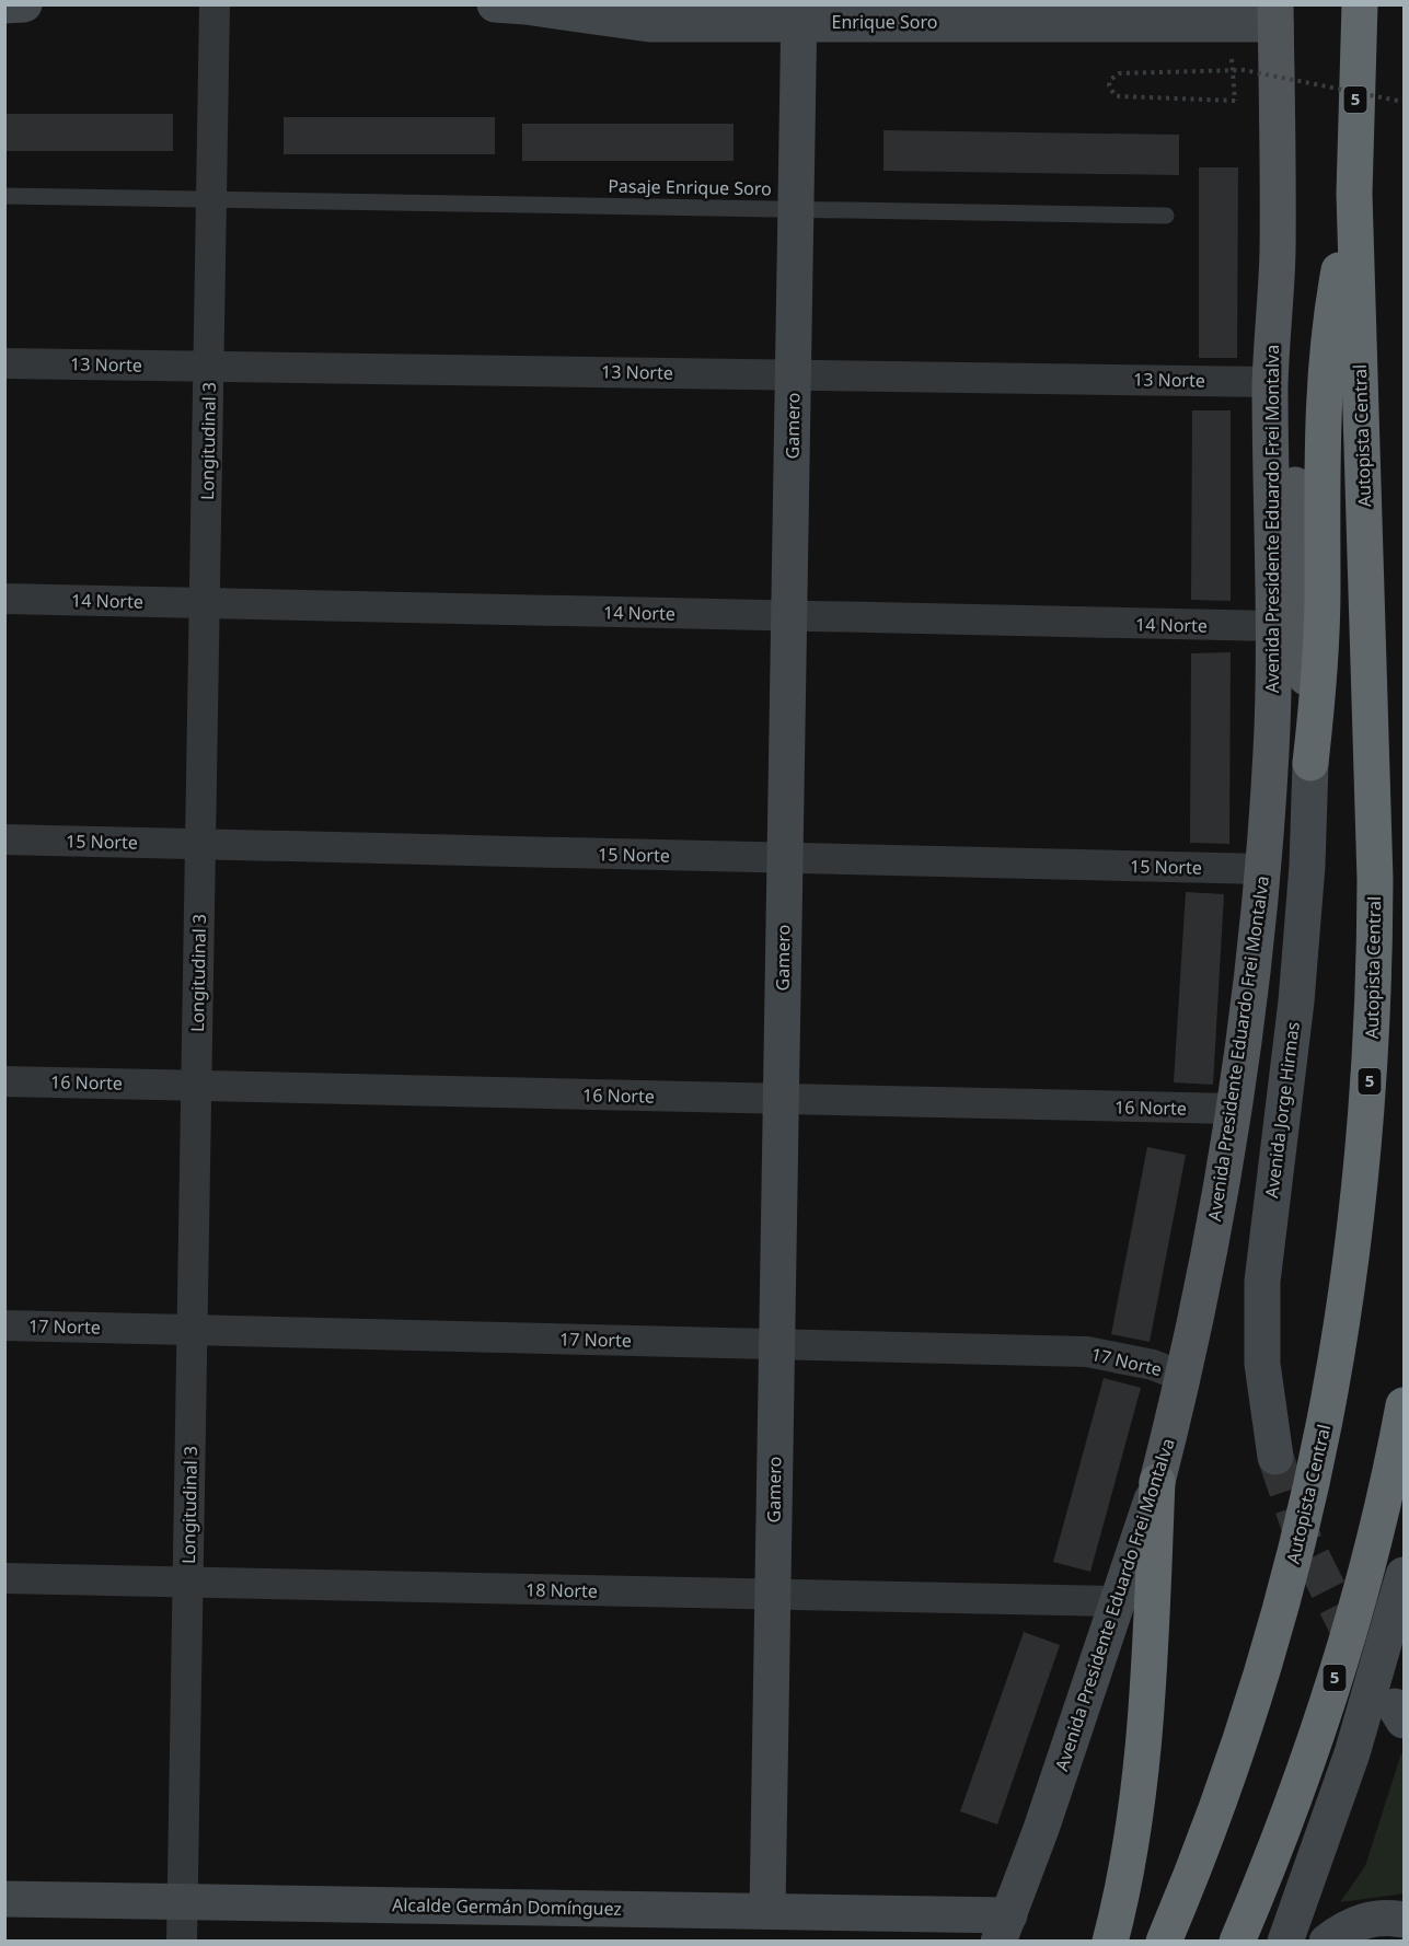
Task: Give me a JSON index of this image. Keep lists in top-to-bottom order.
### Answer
{
  "streets": {
    "highway": ["5", "Autopista Central"],
    "main road": ["Avenida Presidente Eduardo Frei Montalva"],
    "street": [
      "Enrique Soro",
      "13 Norte",
      "Gamero",
      "Longitudinal 3",
      "14 Norte",
      "15 Norte",
      "16 Norte",
      "Avenida Jorge Hirmas",
      "17 Norte",
      "18 Norte",
      "Alcalde Germán Domínguez"
    ],
    "lane": ["Pasaje Enrique Soro"]
  },
  "crossings": [
    ["Enrique Soro", "Gamero"],
    ["Enrique Soro", "Avenida Presidente Eduardo Frei Montalva"],
    ["Pasaje Enrique Soro", "Gamero"],
    ["Pasaje Enrique Soro", "Longitudinal 3"],
    ["13 Norte", "Gamero"],
    ["13 Norte", "Longitudinal 3"],
    ["13 Norte", "Avenida Presidente Eduardo Frei Montalva"],
    ["Gamero", "14 Norte"],
    ["Gamero", "15 Norte"],
    ["Gamero", "16 Norte"],
    ["Gamero", "17 Norte"],
    ["Gamero", "18 Norte"],
    ["Gamero", "Alcalde Germán Domínguez"],
    ["Longitudinal 3", "14 Norte"],
    ["Longitudinal 3", "15 Norte"],
    ["Longitudinal 3", "16 Norte"],
    ["Longitudinal 3", "17 Norte"],
    ["Longitudinal 3", "18 Norte"],
    ["Longitudinal 3", "Alcalde Germán Domínguez"],
    ["Avenida Presidente Eduardo Frei Montalva", "14 Norte"],
    ["Avenida Presidente Eduardo Frei Montalva", "15 Norte"],
    ["Avenida Presidente Eduardo Frei Montalva", "16 Norte"],
    ["Avenida Presidente Eduardo Frei Montalva", "17 Norte"],
    ["Avenida Presidente Eduardo Frei Montalva", "18 Norte"],
    ["Avenida Presidente Eduardo Frei Montalva", "Alcalde Germán Domínguez"]
  ]
}
